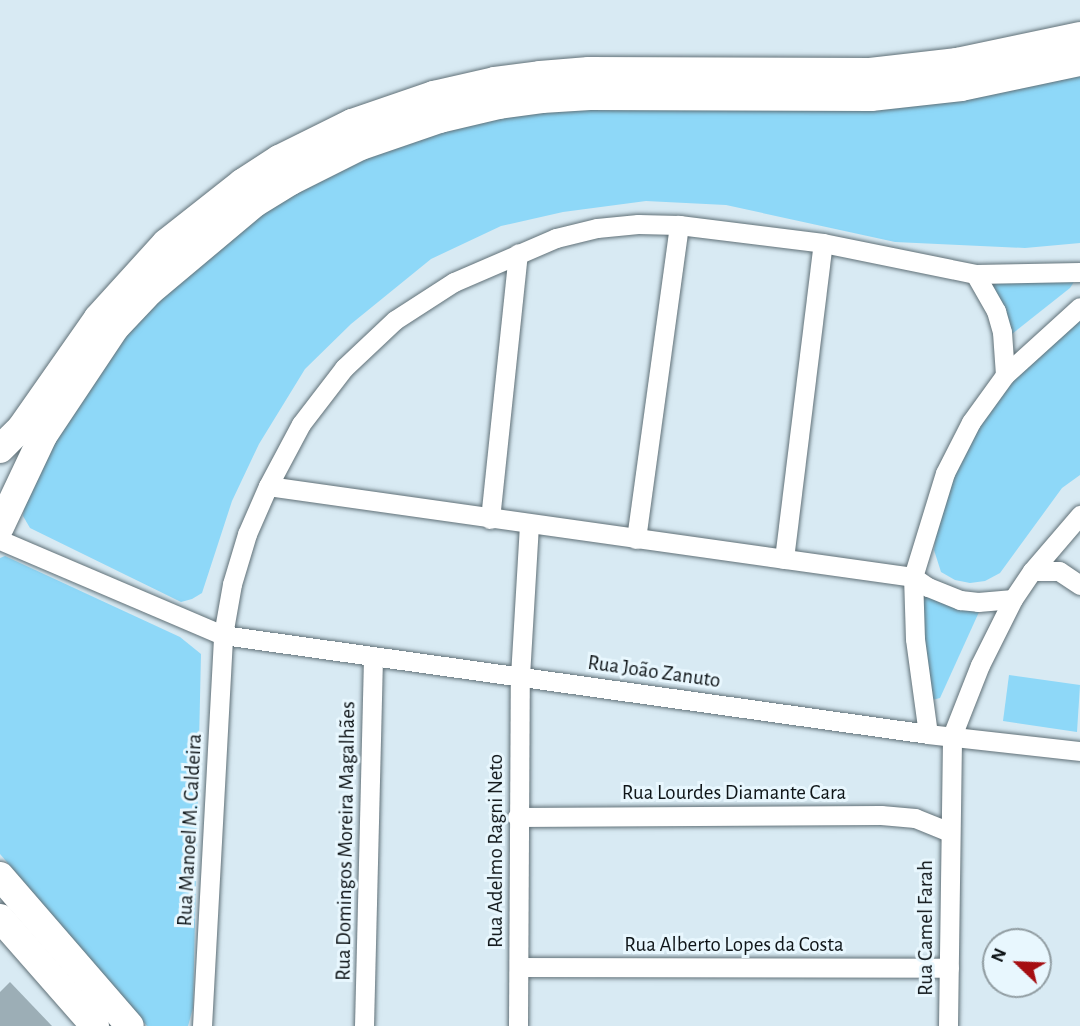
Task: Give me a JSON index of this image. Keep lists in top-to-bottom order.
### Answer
{
  "streets": {
    "street": [
      "Rua João Zanuto",
      "Rua Lourdes Diamante Cara",
      "Rua Manoel M. Caldeira",
      "Rua Domingos Moreira Magalhães",
      "Rua Adelmo Ragni Neto",
      "Rua Camel Farah",
      "Rua Alberto Lopes da Costa"
    ]
  },
  "crossings": [
    ["Rua João Zanuto", "Rua Manoel M. Caldeira"],
    ["Rua João Zanuto", "Rua Domingos Moreira Magalhães"],
    ["Rua João Zanuto", "Rua Adelmo Ragni Neto"],
    ["Rua João Zanuto", "Rua Camel Farah"],
    ["Rua Lourdes Diamante Cara", "Rua Adelmo Ragni Neto"],
    ["Rua Lourdes Diamante Cara", "Rua Camel Farah"],
    ["Rua Adelmo Ragni Neto", "Rua Alberto Lopes da Costa"],
    ["Rua Camel Farah", "Rua Alberto Lopes da Costa"]
  ],
  "north": "top left"
}
